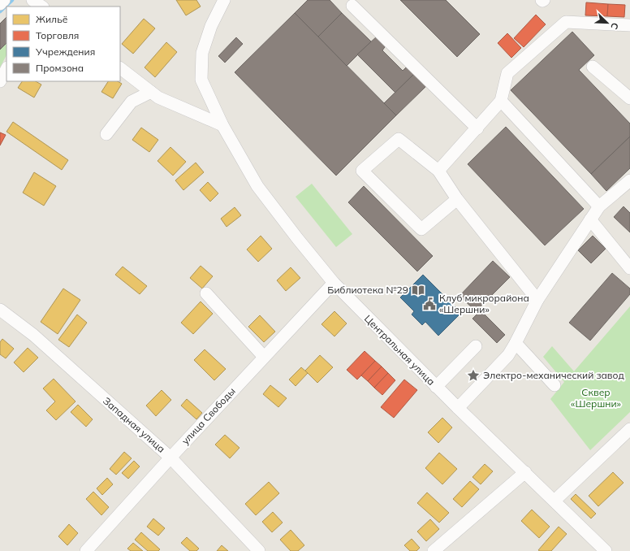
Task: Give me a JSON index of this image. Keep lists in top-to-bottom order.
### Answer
{
  "streets": {
    "street": ["Центральная улица", "улица Свободы", "Западная улица"]
  },
  "crossings": [
    ["Центральная улица", "улица Свободы"],
    ["улица Свободы", "Западная улица"]
  ],
  "parks": ["Сквер «Шершни»"],
  "places": {
    "library": ["Библиотека №29"],
    "public building": ["Клуб микрорайона «Шершни»"],
    "place": ["Электро-механический завод"]
  },
  "legend": [
    "Жильё",
    "Торговля",
    "Учреждения",
    "Промзона"
  ],
  "north": "bottom right"
}
